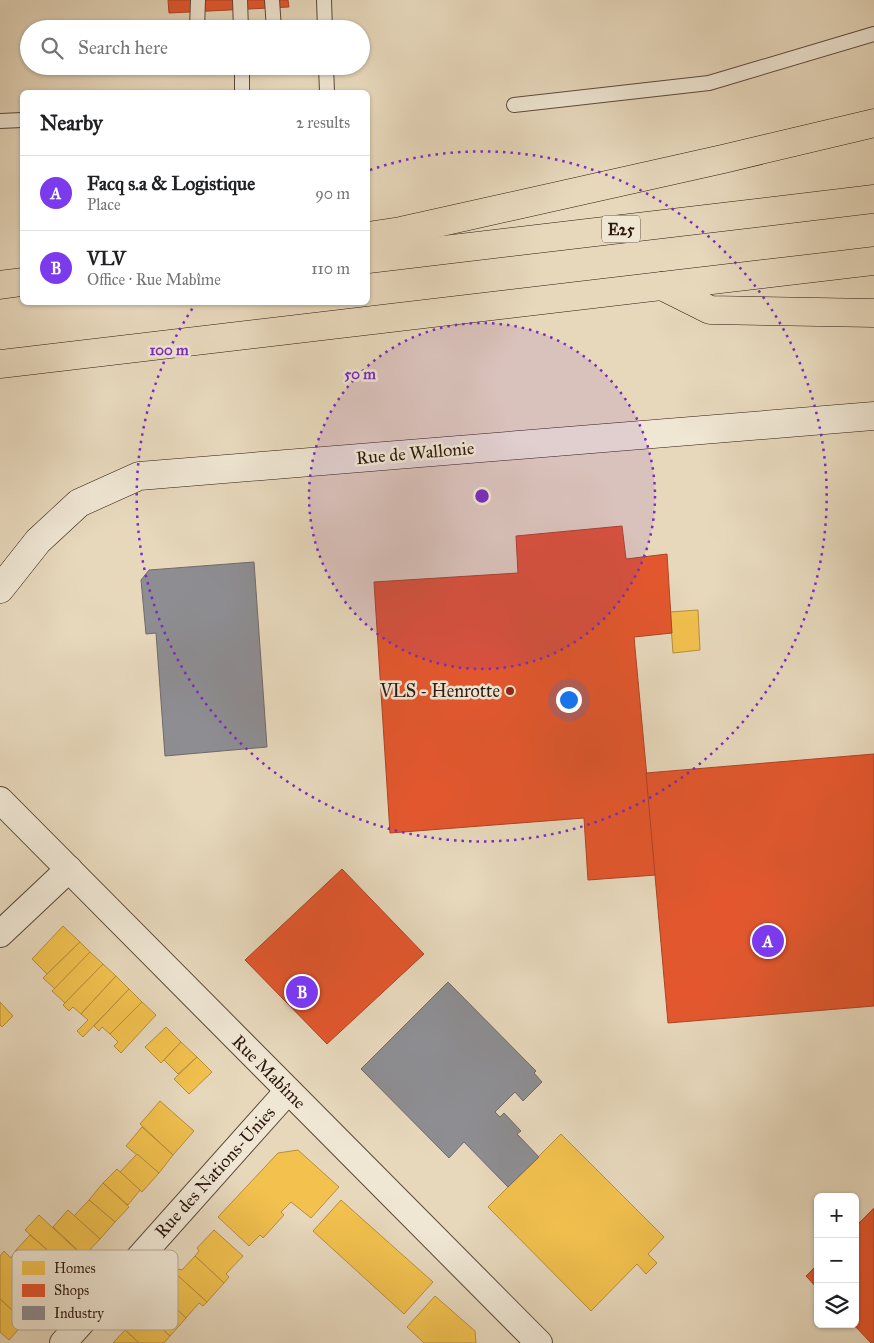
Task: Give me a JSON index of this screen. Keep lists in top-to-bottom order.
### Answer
{
  "streets": {
    "highway": ["E25"],
    "street": ["Rue de Wallonie", "Rue Mabîme", "Rue des Nations-Unies"]
  },
  "crossings": [
    ["Rue Mabîme", "Rue des Nations-Unies"]
  ],
  "places": ["VLS - Henrotte"],
  "legend": ["Homes", "Shops", "Industry"],
  "page": {
    "search": "Search here",
    "heading": ["Nearby", "2 results"],
    "list": [
      {
        "mark": "A",
        "name": "Facq s.a & Logistique",
        "note": "Place",
        "value": "90 m"
      },
      {
        "mark": "B",
        "name": "VLV",
        "note": "Office · Rue Mabîme",
        "value": "110 m"
      }
    ],
    "pins": ["A", "B"],
    "map_buttons": ["+", "−"]
  },
  "rings": ["100 m", "50 m"]
}
